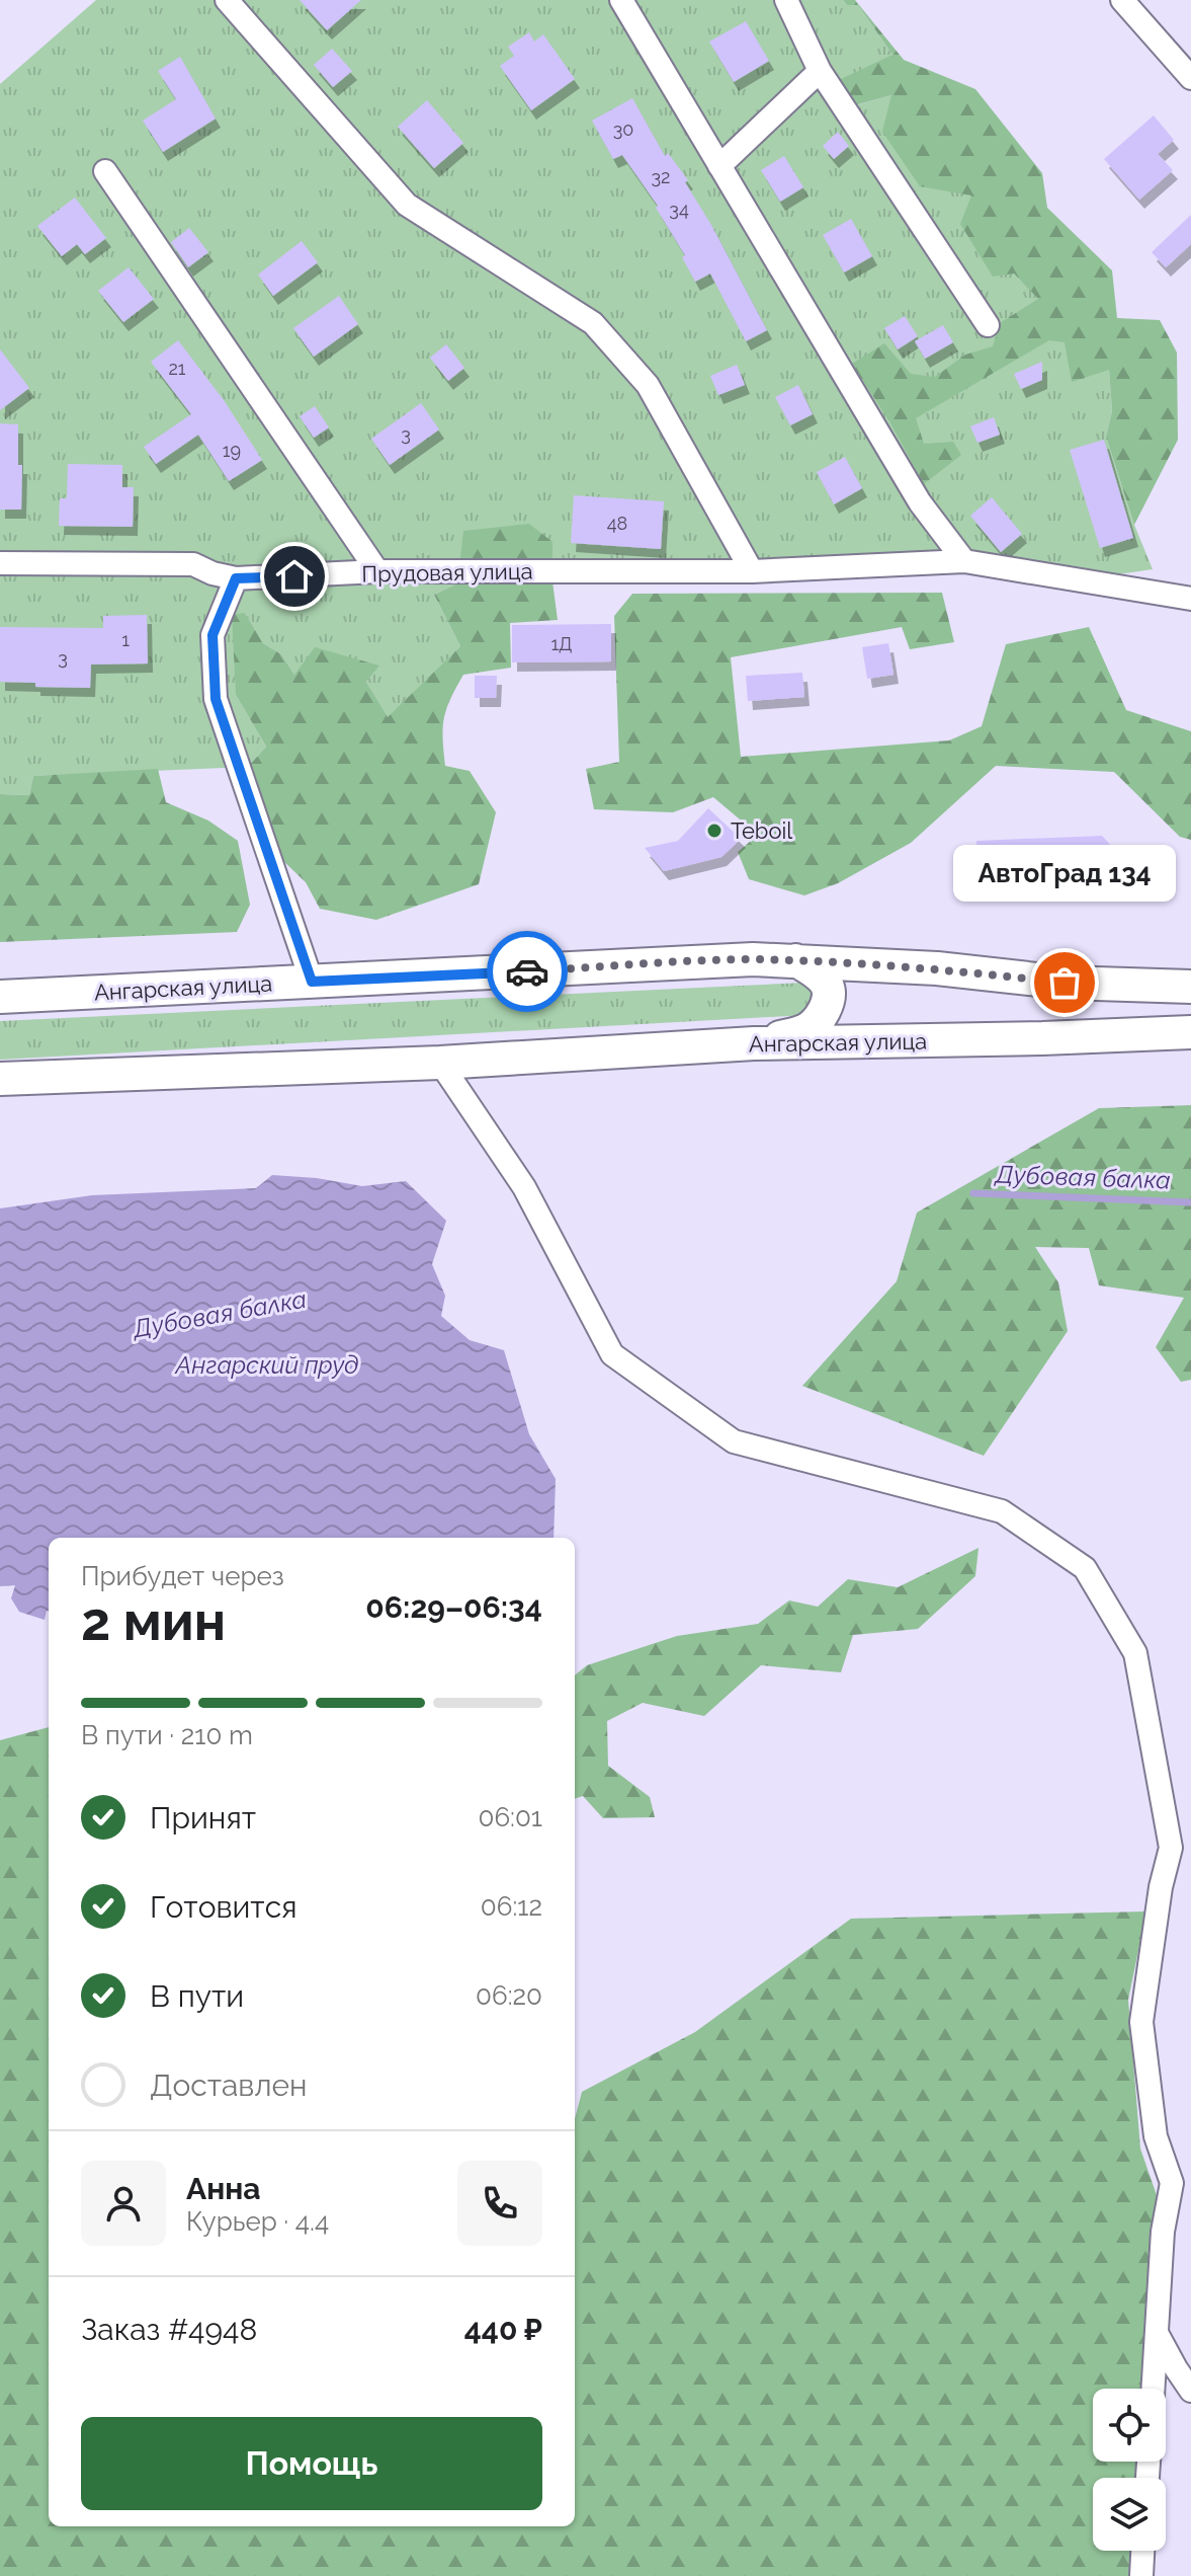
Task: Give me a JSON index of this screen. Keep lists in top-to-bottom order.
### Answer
{
  "streets": {
    "main road": ["Ангарская улица"],
    "street": ["Прудовая улица"]
  },
  "water": ["Дубовая балка", "Ангарский пруд"],
  "places": ["Teboil", "АвтоГрад 134"],
  "house_numbers": [
    "30",
    "32",
    "34",
    "21",
    "3",
    "19",
    "48",
    "1",
    "1Д",
    "3"
  ],
  "page": {
    "bubble": "АвтоГрад 134",
    "heading": ["2 мин", "Прибудет через", "06:29–06:34"],
    "panel": [
      "Анна",
      "Курьер · 4.4",
      "Заказ #4948",
      "440 ₽"
    ],
    "bar": "В пути · 210 m",
    "list": [
      ["Принят", "06:01"],
      ["Готовится", "06:12"],
      ["В пути", "06:20"],
      "Доставлен"
    ],
    "buttons": "Помощь"
  }
}
